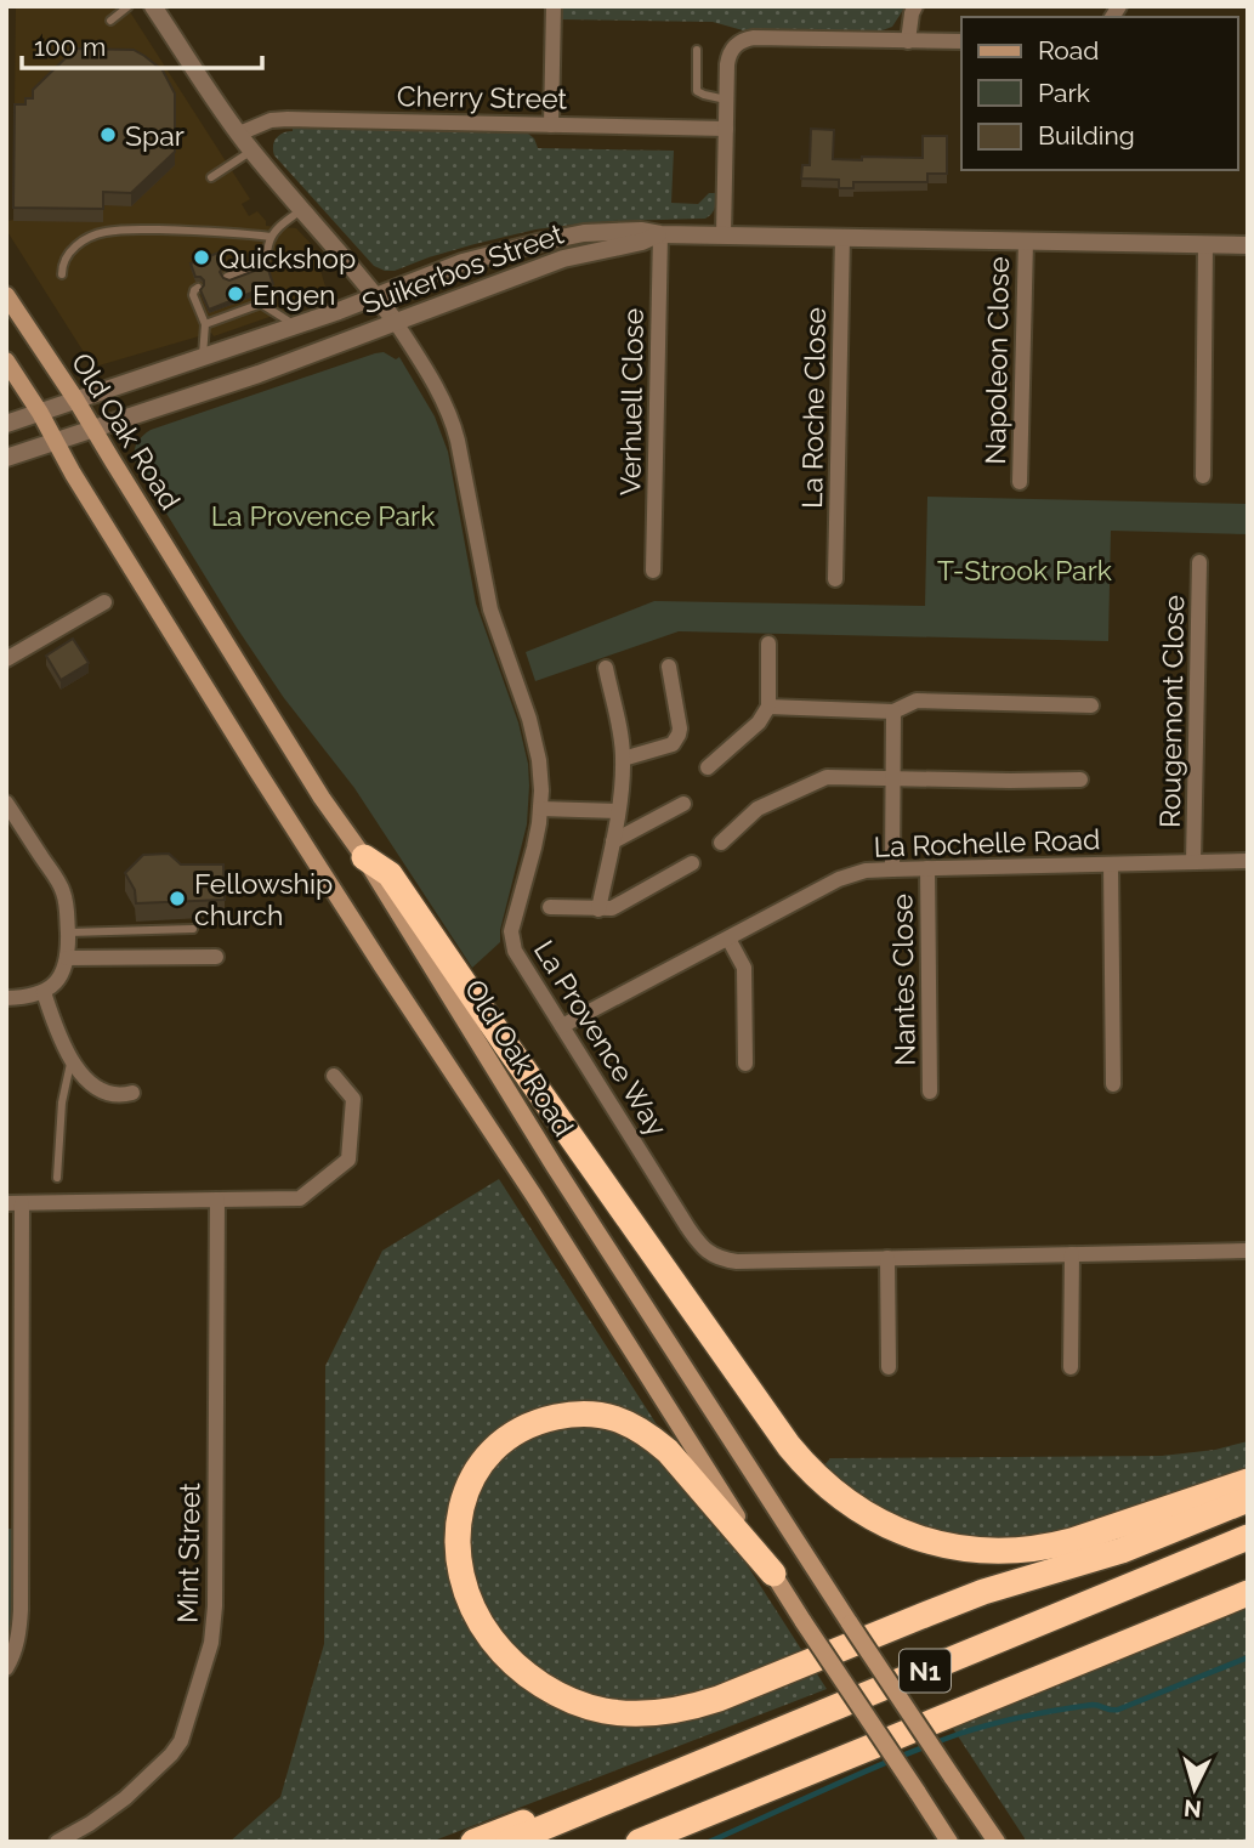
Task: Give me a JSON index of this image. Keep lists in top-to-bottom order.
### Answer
{
  "streets": {
    "highway": ["N1"],
    "main road": ["Old Oak Road"],
    "street": [
      "Cherry Street",
      "Suikerbos Street",
      "Napoleon Close",
      "Verhuell Close",
      "La Roche Close",
      "Rougemont Close",
      "La Rochelle Road",
      "Nantes Close",
      "La Provence Way",
      "Mint Street"
    ]
  },
  "crossings": [
    ["Suikerbos Street", "Napoleon Close"],
    ["Suikerbos Street", "Verhuell Close"],
    ["Suikerbos Street", "La Roche Close"],
    ["Suikerbos Street", "Old Oak Road"],
    ["Suikerbos Street", "La Provence Way"],
    ["Rougemont Close", "La Rochelle Road"],
    ["La Rochelle Road", "Nantes Close"],
    ["La Rochelle Road", "La Provence Way"]
  ],
  "parks": ["La Provence Park", "T-Strook Park"],
  "places": [
    "Spar",
    "Quickshop",
    "Engen",
    "Fellowship church"
  ],
  "legend": ["Road", "Park", "Building"],
  "scale_bar": "100 m",
  "north": "bottom"
}
